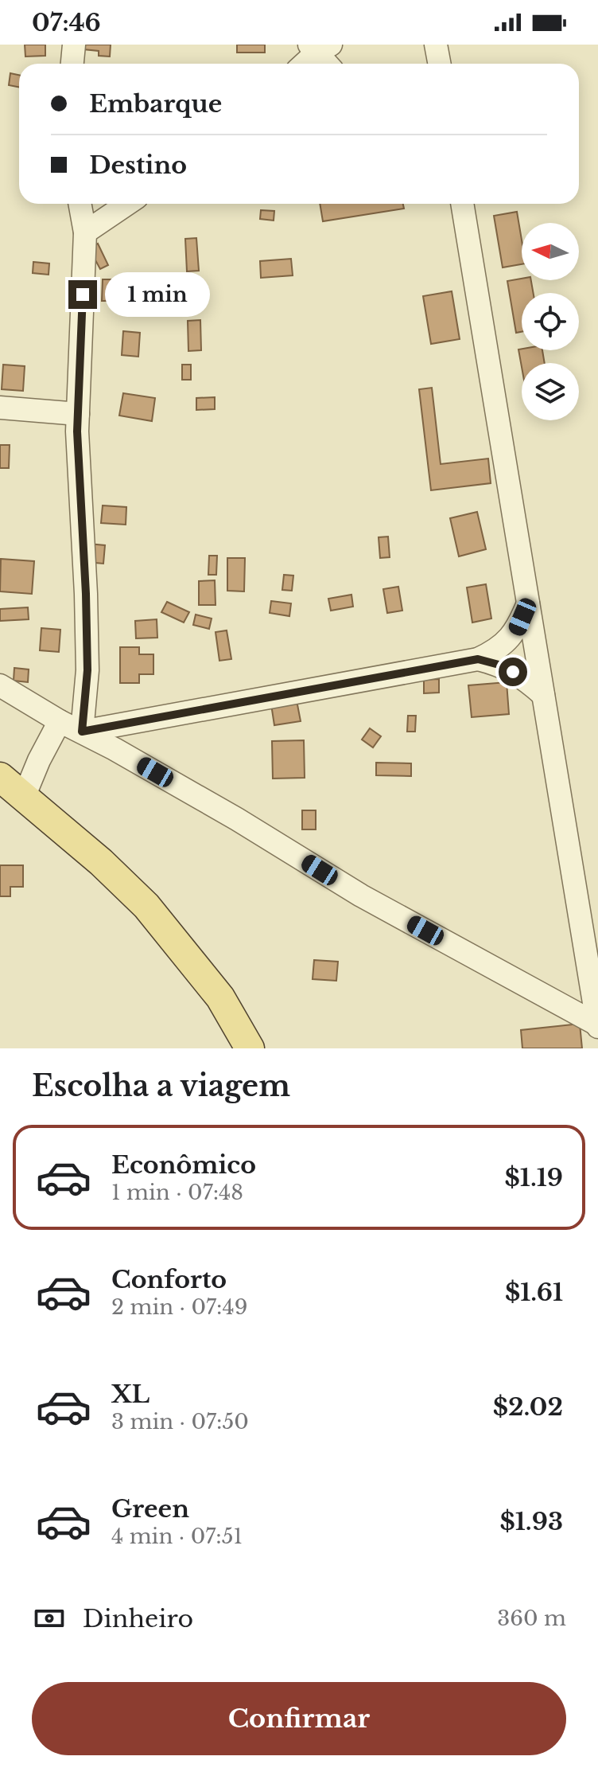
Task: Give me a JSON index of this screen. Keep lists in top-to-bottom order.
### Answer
{
  "north": "left",
  "page": {
    "status": "07:46",
    "banner": ["Embarque", "Destino"],
    "bubble": "1 min",
    "heading": "Escolha a viagem",
    "list": [
      {
        "name": "Econômico",
        "note": "1 min · 07:48",
        "value": "$1.19"
      },
      {
        "name": "Conforto",
        "note": "2 min · 07:49",
        "value": "$1.61"
      },
      {
        "name": "XL",
        "note": "3 min · 07:50",
        "value": "$2.02"
      },
      {
        "name": "Green",
        "note": "4 min · 07:51",
        "value": "$1.93"
      }
    ],
    "pay": ["Dinheiro", "360 m"],
    "buttons": "Confirmar"
  }
}
